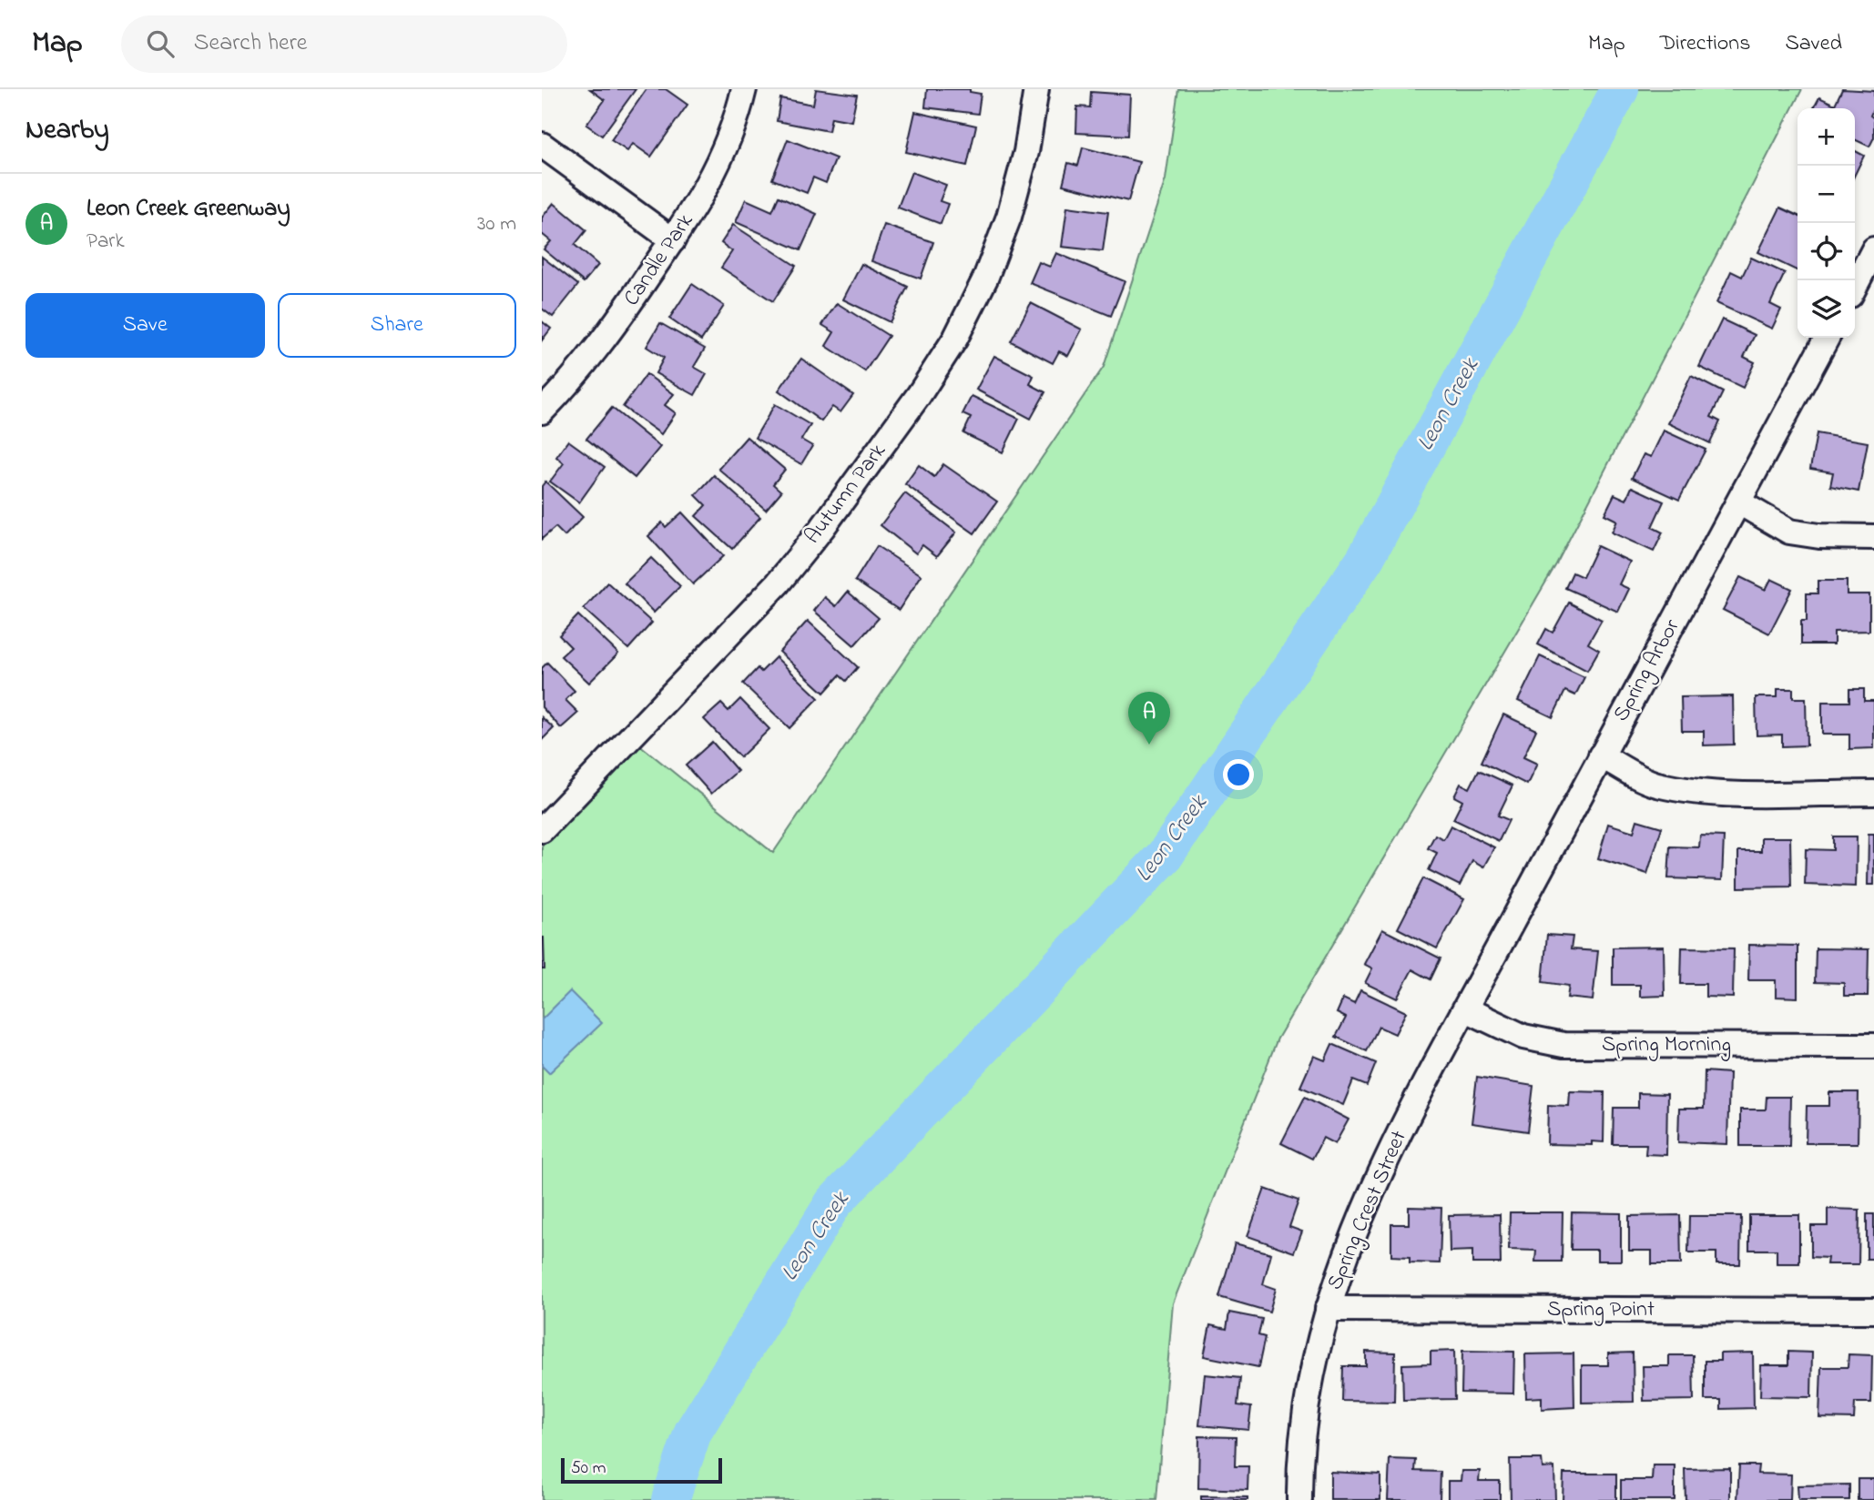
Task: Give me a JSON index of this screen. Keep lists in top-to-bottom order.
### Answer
{
  "streets": {
    "street": [
      "Candle Park",
      "Autumn Park",
      "Spring Arbor",
      "Spring Morning",
      "Spring Crest Street",
      "Spring Point"
    ]
  },
  "crossings": [
    ["Spring Arbor", "Spring Morning"],
    ["Spring Arbor", "Spring Crest Street"],
    ["Spring Morning", "Spring Crest Street"],
    ["Spring Crest Street", "Spring Point"]
  ],
  "water": ["Leon Creek"],
  "scale_bar": "50 m",
  "page": {
    "header": "Map",
    "search": "Search here",
    "nav": ["Map", "Directions", "Saved"],
    "heading": "Nearby",
    "map_buttons": ["+", "−"],
    "list": [
      {
        "mark": "A",
        "name": "Leon Creek Greenway",
        "note": "Park",
        "value": "30 m"
      }
    ],
    "buttons": ["Save", "Share"],
    "pins": "A",
    "scale": "50 m"
  }
}
